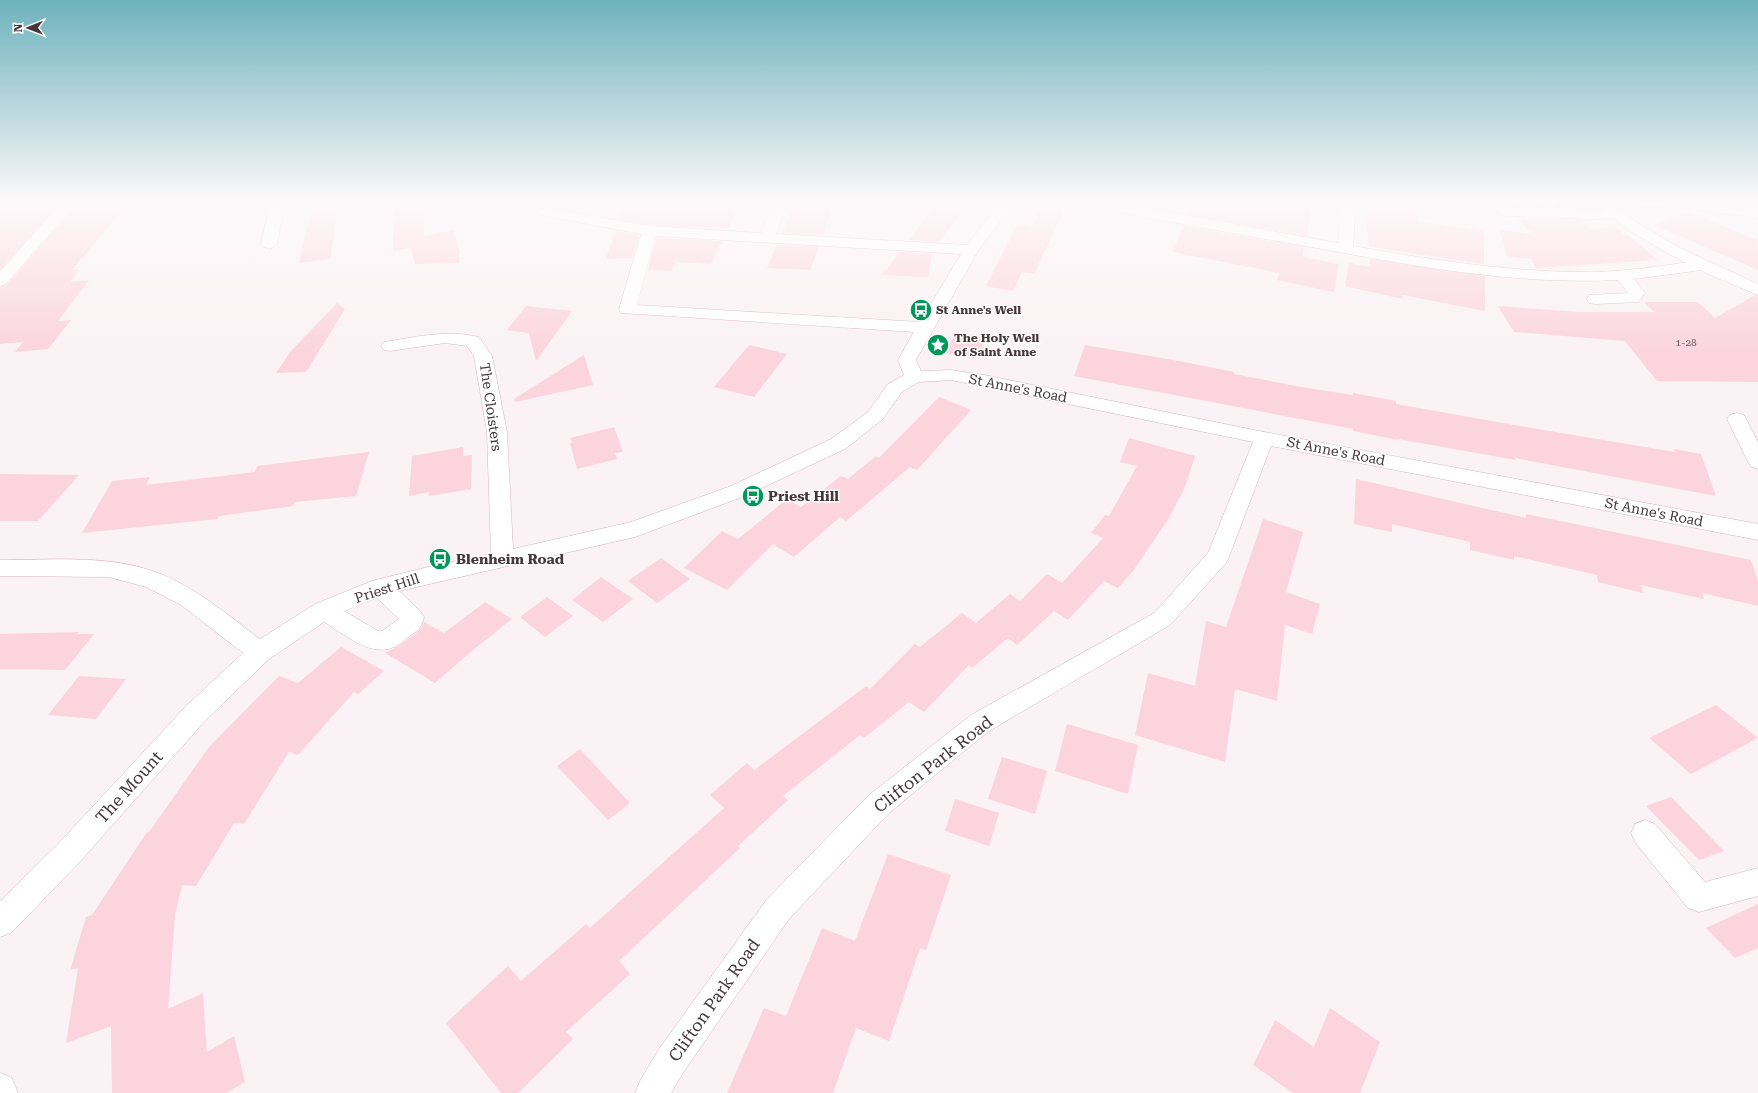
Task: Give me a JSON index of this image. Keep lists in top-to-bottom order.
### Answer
{
  "streets": {
    "street": [
      "St Anne's Road",
      "The Cloisters",
      "Priest Hill",
      "Clifton Park Road",
      "The Mount"
    ]
  },
  "crossings": [
    ["St Anne's Road", "Priest Hill"],
    ["St Anne's Road", "Clifton Park Road"],
    ["The Cloisters", "Priest Hill"],
    ["Priest Hill", "The Mount"]
  ],
  "places": {
    "bus stop": ["St Anne's Well", "Priest Hill", "Blenheim Road"],
    "place": ["The Holy Well of Saint Anne"]
  },
  "house_numbers": ["1-28"],
  "north": "left"
}
